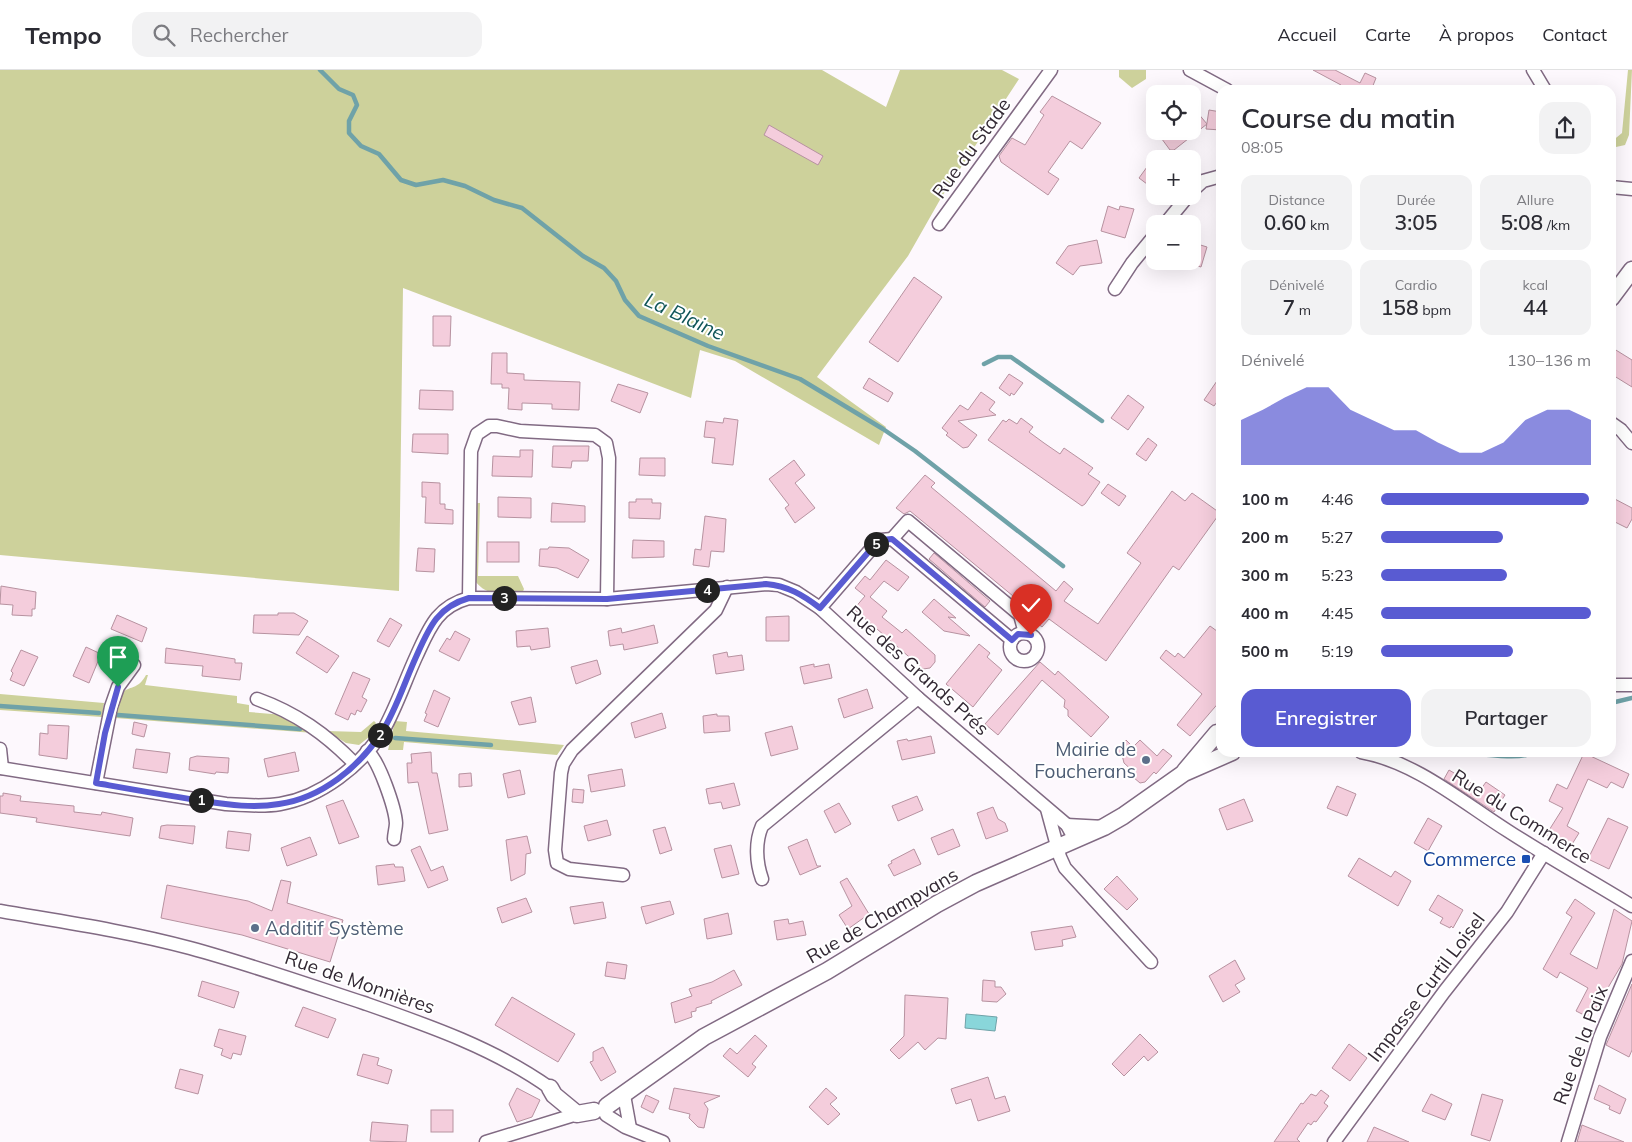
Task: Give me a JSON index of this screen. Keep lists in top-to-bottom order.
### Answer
{
  "streets": {
    "street": [
      "Rue du Stade",
      "Rue des Grands Prés",
      "Rue du Commerce",
      "Rue de Champvans",
      "Rue de Monnières",
      "Impasse Curtil Loisel",
      "Rue de la Paix"
    ]
  },
  "crossings": [
    ["Rue des Grands Prés", "Rue de Champvans"],
    ["Rue du Commerce", "Impasse Curtil Loisel"],
    ["Rue de Champvans", "Rue de Monnières"]
  ],
  "water": ["La Blaine"],
  "places": {
    "other": ["Mairie de Foucherans", "Additif Système"],
    "transit": ["Commerce"]
  },
  "page": {
    "header": "Tempo",
    "search": "Rechercher",
    "nav": [
      "Accueil",
      "Carte",
      "À propos",
      "Contact"
    ],
    "map_buttons": ["+", "−"],
    "heading": ["Course du matin", "08:05"],
    "stats": [
      ["Distance", "0.60 km"],
      ["Durée", "3:05"],
      ["Allure", "5:08 /km"],
      ["Dénivelé", "7 m"],
      ["Cardio", "158 bpm"],
      ["kcal", "44"]
    ],
    "chart": ["Dénivelé", "130–136 m"],
    "list": [
      {
        "name": "100 m",
        "note": "4:46"
      },
      {
        "name": "200 m",
        "note": "5:27"
      },
      {
        "name": "300 m",
        "note": "5:23"
      },
      {
        "name": "400 m",
        "note": "4:45"
      },
      {
        "name": "500 m",
        "note": "5:19"
      }
    ],
    "pins": [
      "5",
      "4",
      "3",
      "2",
      "1"
    ],
    "buttons": ["Enregistrer", "Partager"]
  }
}
